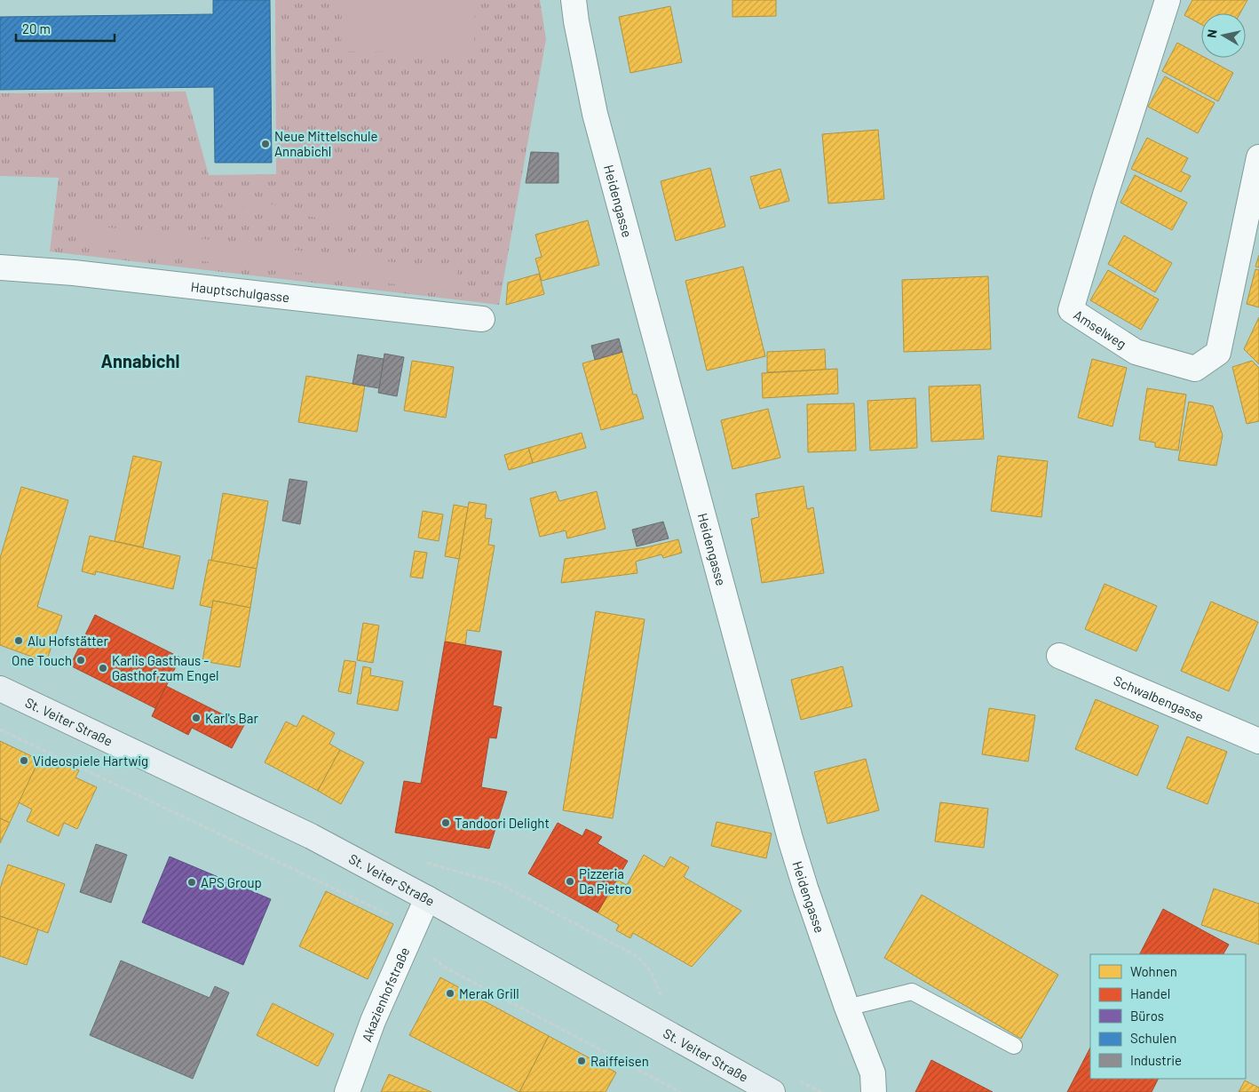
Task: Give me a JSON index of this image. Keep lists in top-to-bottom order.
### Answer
{
  "streets": {
    "main road": ["St. Veiter Straße"],
    "street": [
      "Heidengasse",
      "Hauptschulgasse",
      "Amselweg",
      "Schwalbengasse",
      "Akazienhofstraße"
    ]
  },
  "crossings": [
    ["St. Veiter Straße", "Akazienhofstraße"]
  ],
  "districts": ["Annabichl"],
  "places": [
    "Neue Mittelschule Annabichl",
    "Alu Hofstätter",
    "One Touch",
    "Karlis Gasthaus - Gasthof zum Engel",
    "Karl's Bar",
    "Videospiele Hartwig",
    "Tandoori Delight",
    "Pizzeria Da Pietro",
    "APS Group",
    "Merak Grill",
    "Raiffeisen"
  ],
  "legend": [
    "Wohnen",
    "Handel",
    "Büros",
    "Schulen",
    "Industrie"
  ],
  "scale_bar": "20 m",
  "north": "left"
}
